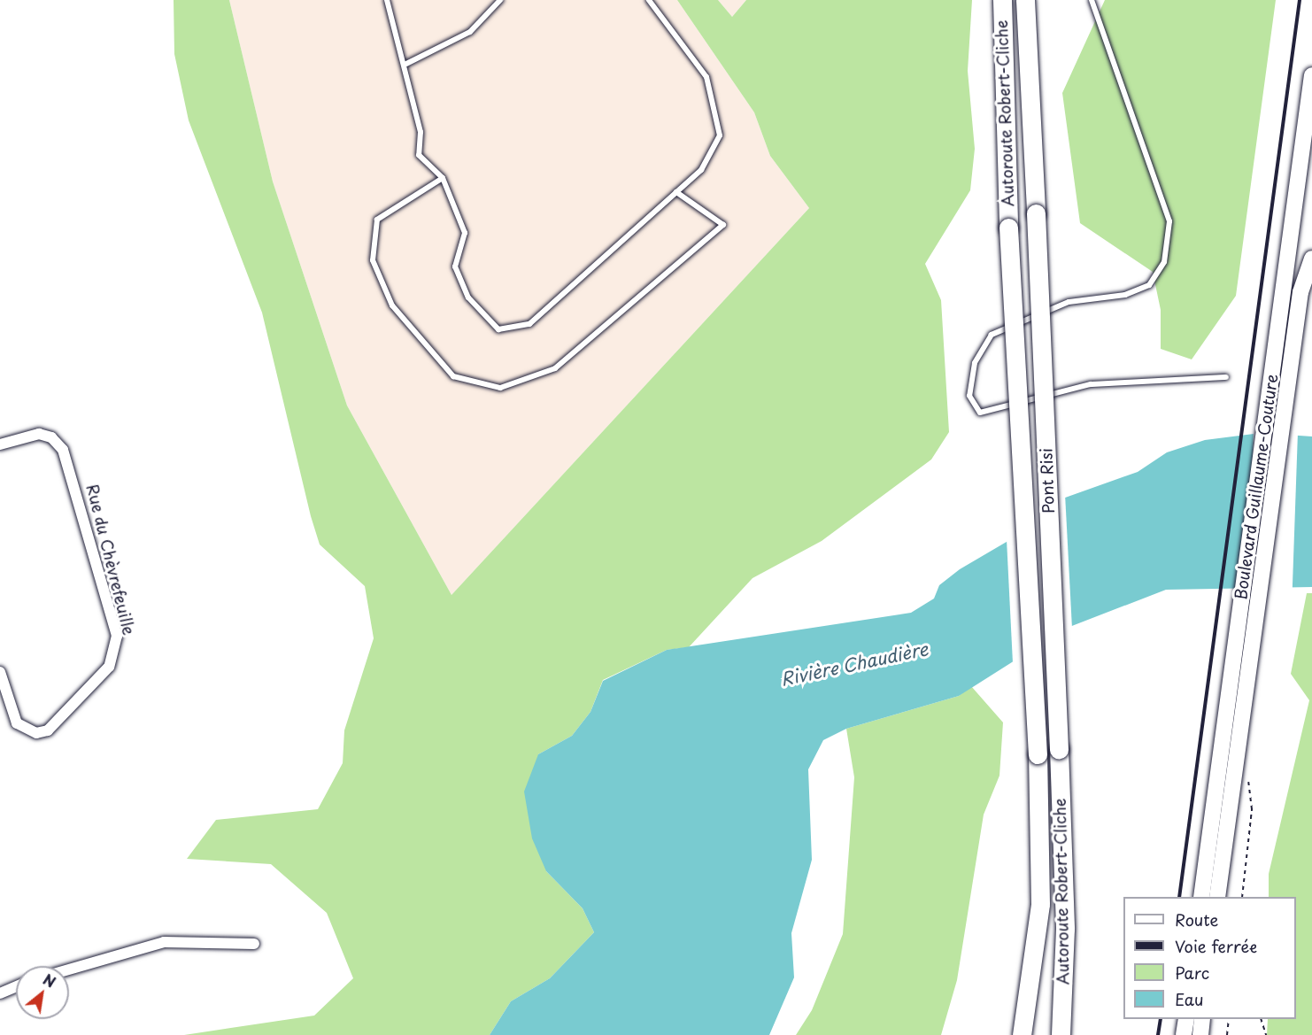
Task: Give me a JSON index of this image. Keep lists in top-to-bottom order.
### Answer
{
  "streets": {
    "highway": ["Autoroute Robert-Cliche", "Pont Risi"],
    "main road": ["Boulevard Guillaume-Couture"],
    "street": ["Rue du Chèvrefeuille"]
  },
  "crossings": [
    ["Autoroute Robert-Cliche", "Pont Risi"]
  ],
  "water": ["Rivière Chaudière"],
  "legend": [
    "Route",
    "Voie ferrée",
    "Parc",
    "Eau"
  ],
  "north": "top right"
}
